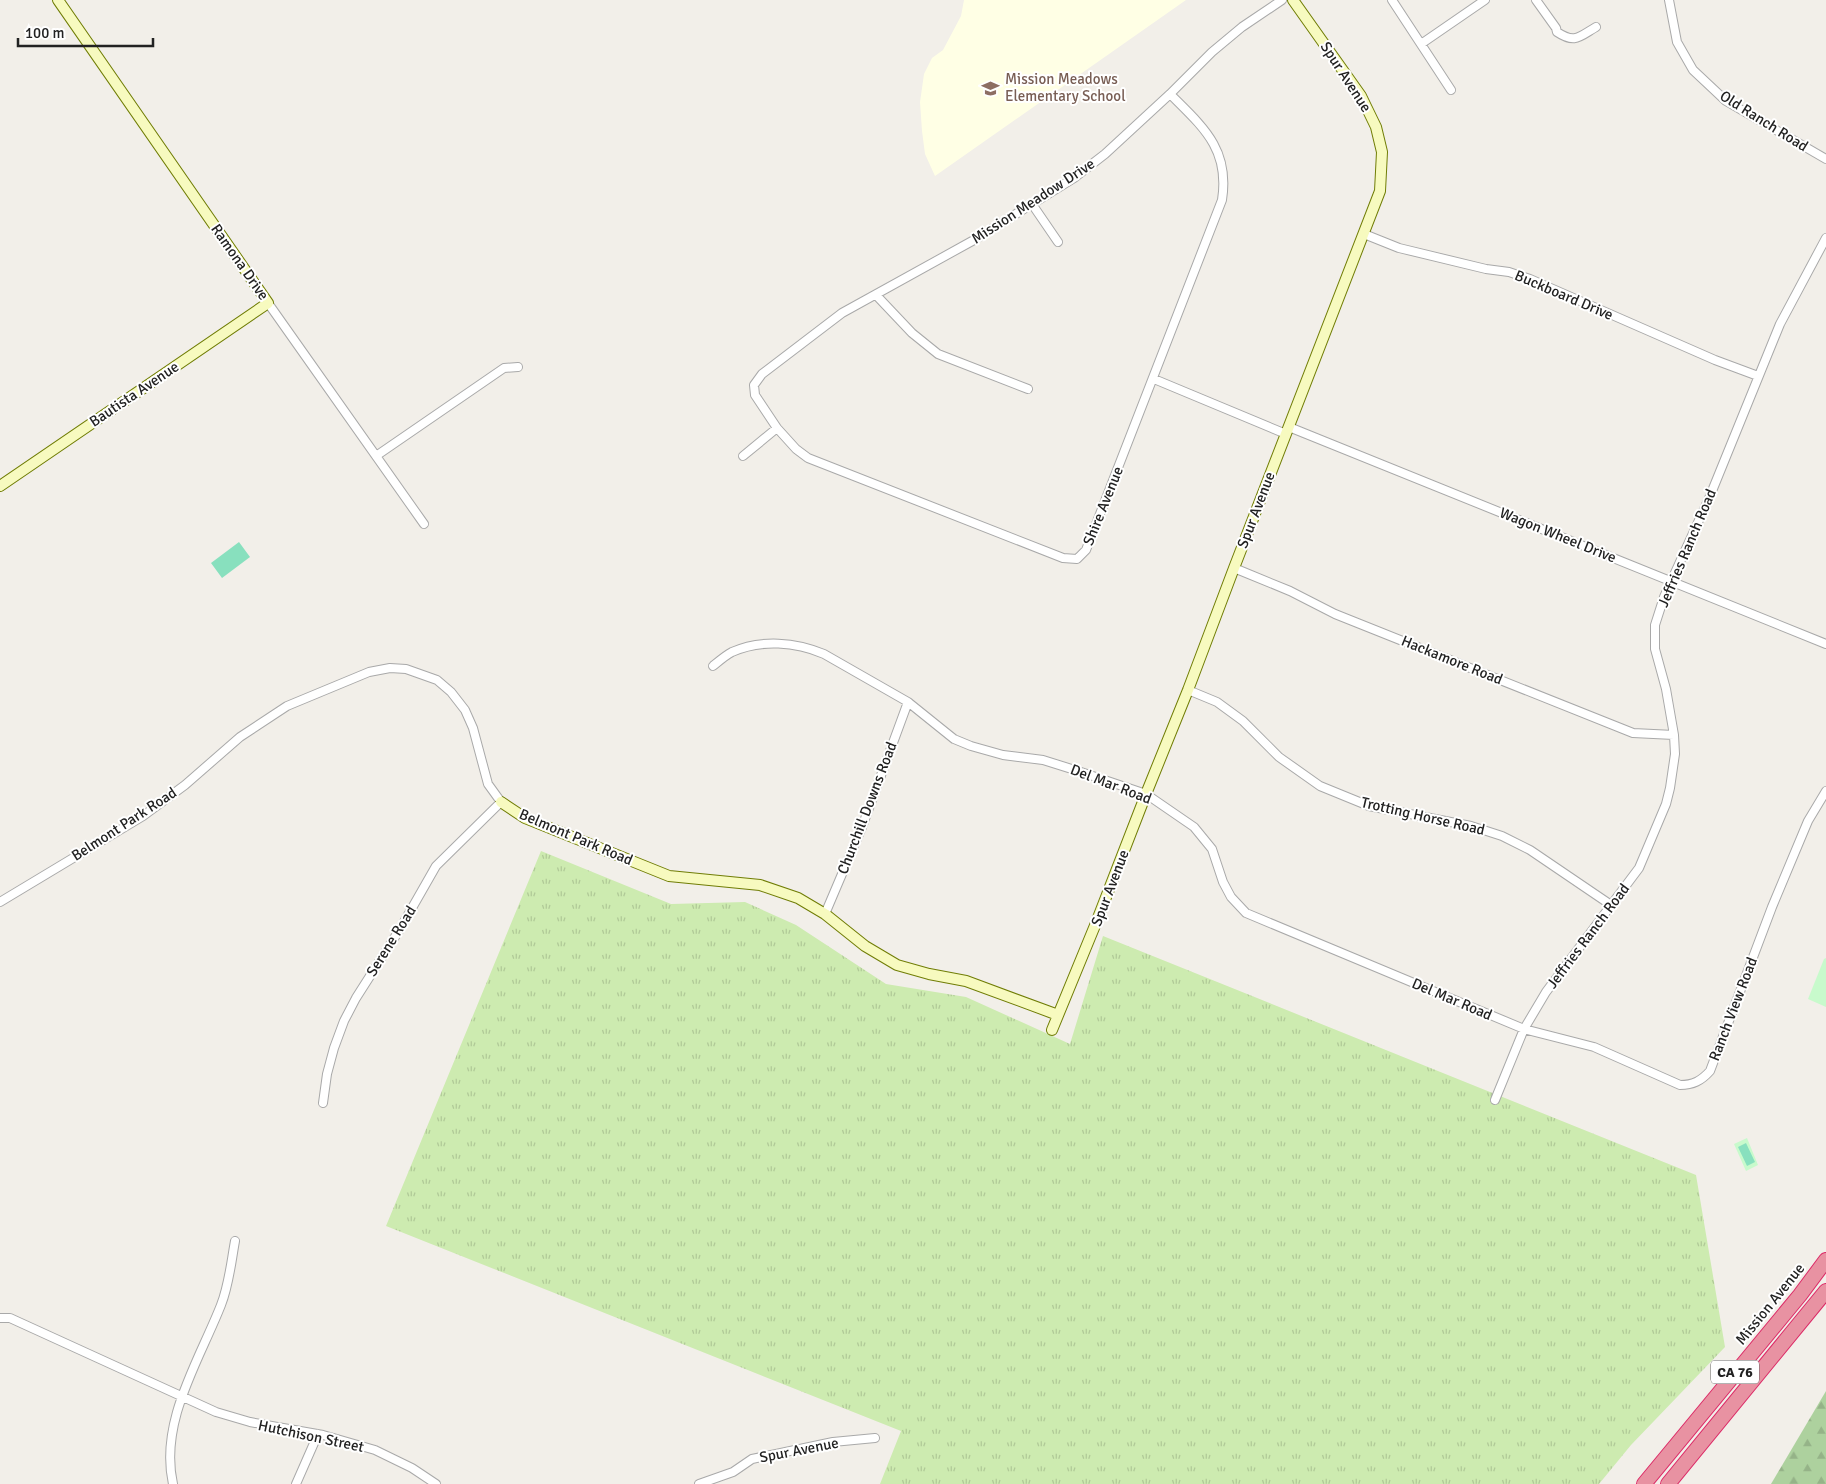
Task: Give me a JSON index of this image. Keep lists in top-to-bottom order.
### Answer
{
  "streets": {
    "highway": ["Mission Avenue", "CA 76"],
    "street": [
      "Spur Avenue",
      "Old Ranch Road",
      "Mission Meadow Drive",
      "Ramona Drive",
      "Buckboard Drive",
      "Bautista Avenue",
      "Shire Avenue",
      "Wagon Wheel Drive",
      "Jeffries Ranch Road",
      "Hackamore Road",
      "Del Mar Road",
      "Churchill Downs Road",
      "Trotting Horse Road",
      "Belmont Park Road",
      "Serene Road",
      "Ranch View Road",
      "Hutchison Street"
    ]
  },
  "crossings": [
    ["Spur Avenue", "Buckboard Drive"],
    ["Spur Avenue", "Wagon Wheel Drive"],
    ["Spur Avenue", "Hackamore Road"],
    ["Spur Avenue", "Del Mar Road"],
    ["Spur Avenue", "Trotting Horse Road"],
    ["Spur Avenue", "Belmont Park Road"],
    ["Mission Meadow Drive", "Shire Avenue"],
    ["Ramona Drive", "Bautista Avenue"],
    ["Buckboard Drive", "Jeffries Ranch Road"],
    ["Shire Avenue", "Wagon Wheel Drive"],
    ["Wagon Wheel Drive", "Jeffries Ranch Road"],
    ["Jeffries Ranch Road", "Hackamore Road"],
    ["Jeffries Ranch Road", "Del Mar Road"],
    ["Jeffries Ranch Road", "Trotting Horse Road"],
    ["Jeffries Ranch Road", "Ranch View Road"],
    ["Del Mar Road", "Churchill Downs Road"],
    ["Del Mar Road", "Ranch View Road"],
    ["Churchill Downs Road", "Belmont Park Road"],
    ["Belmont Park Road", "Serene Road"]
  ],
  "places": {
    "school or university": ["Mission Meadows Elementary School"]
  },
  "scale_bar": "100 m"
}
